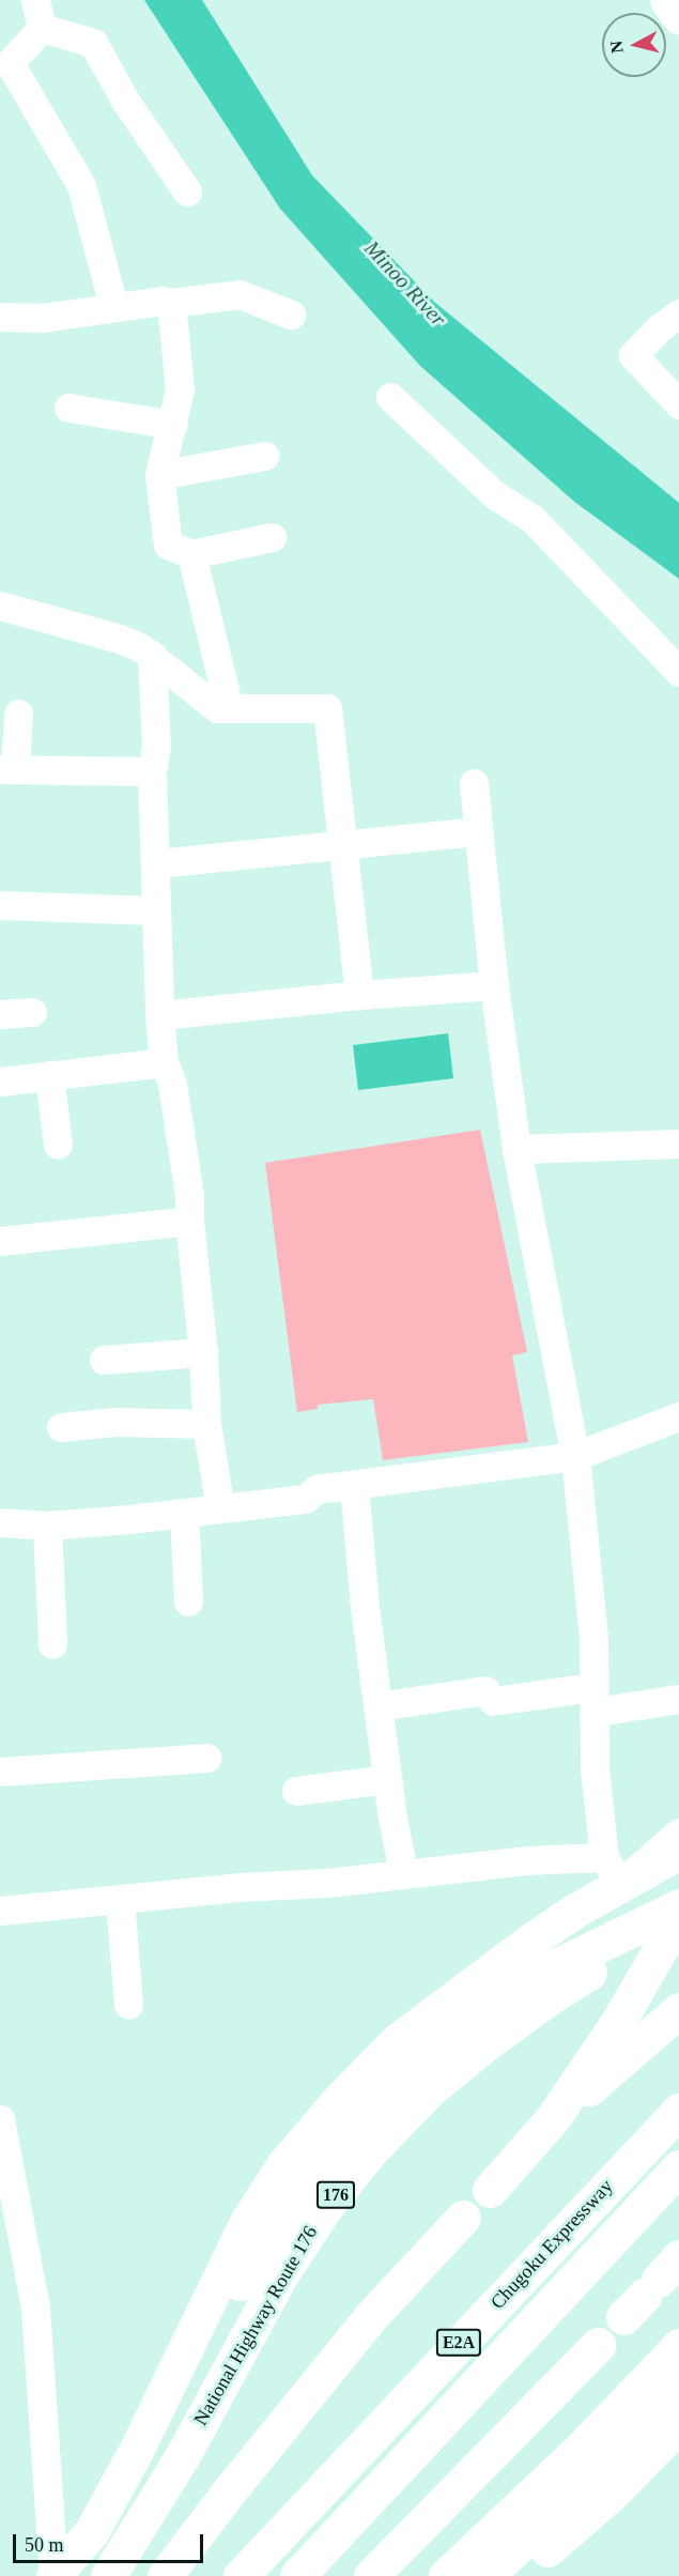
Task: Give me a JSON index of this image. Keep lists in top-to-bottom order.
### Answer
{
  "streets": {
    "main road": [
      "176",
      "Chugoku Expressway",
      "National Highway Route 176",
      "E2A"
    ]
  },
  "water": ["Minoo River"],
  "scale_bar": "50 m",
  "north": "left"
}
